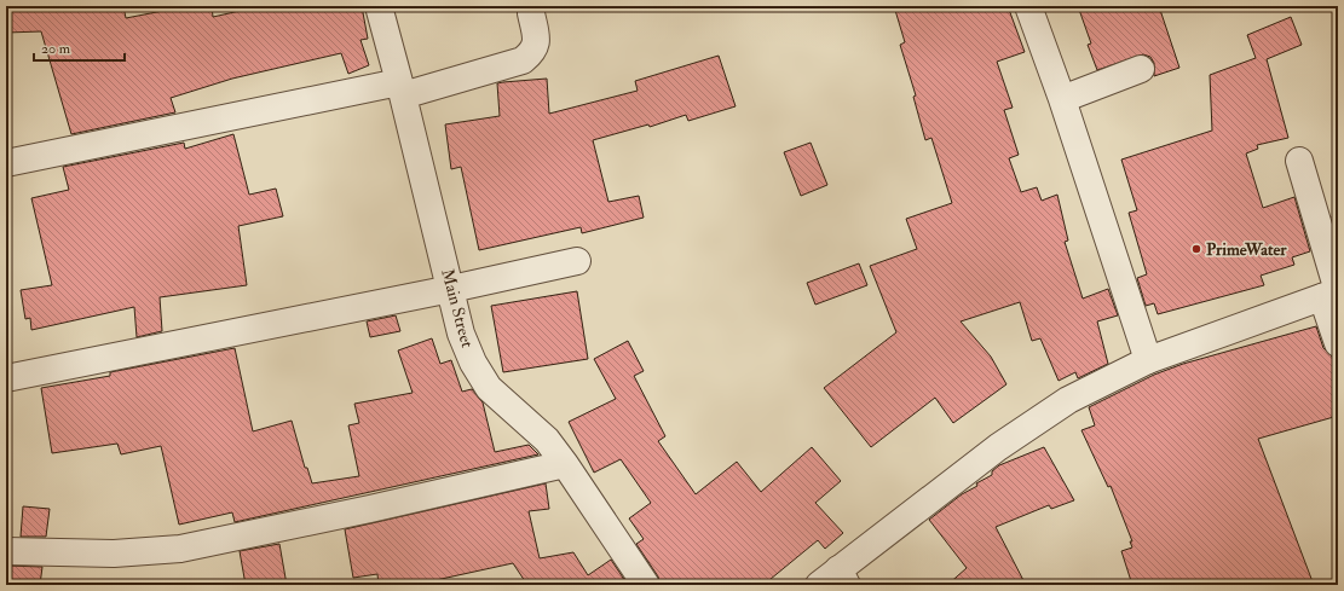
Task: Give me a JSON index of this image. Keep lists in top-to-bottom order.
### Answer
{
  "streets": {
    "street": ["Main Street"]
  },
  "places": ["PrimeWater"],
  "scale_bar": "20 m"
}
